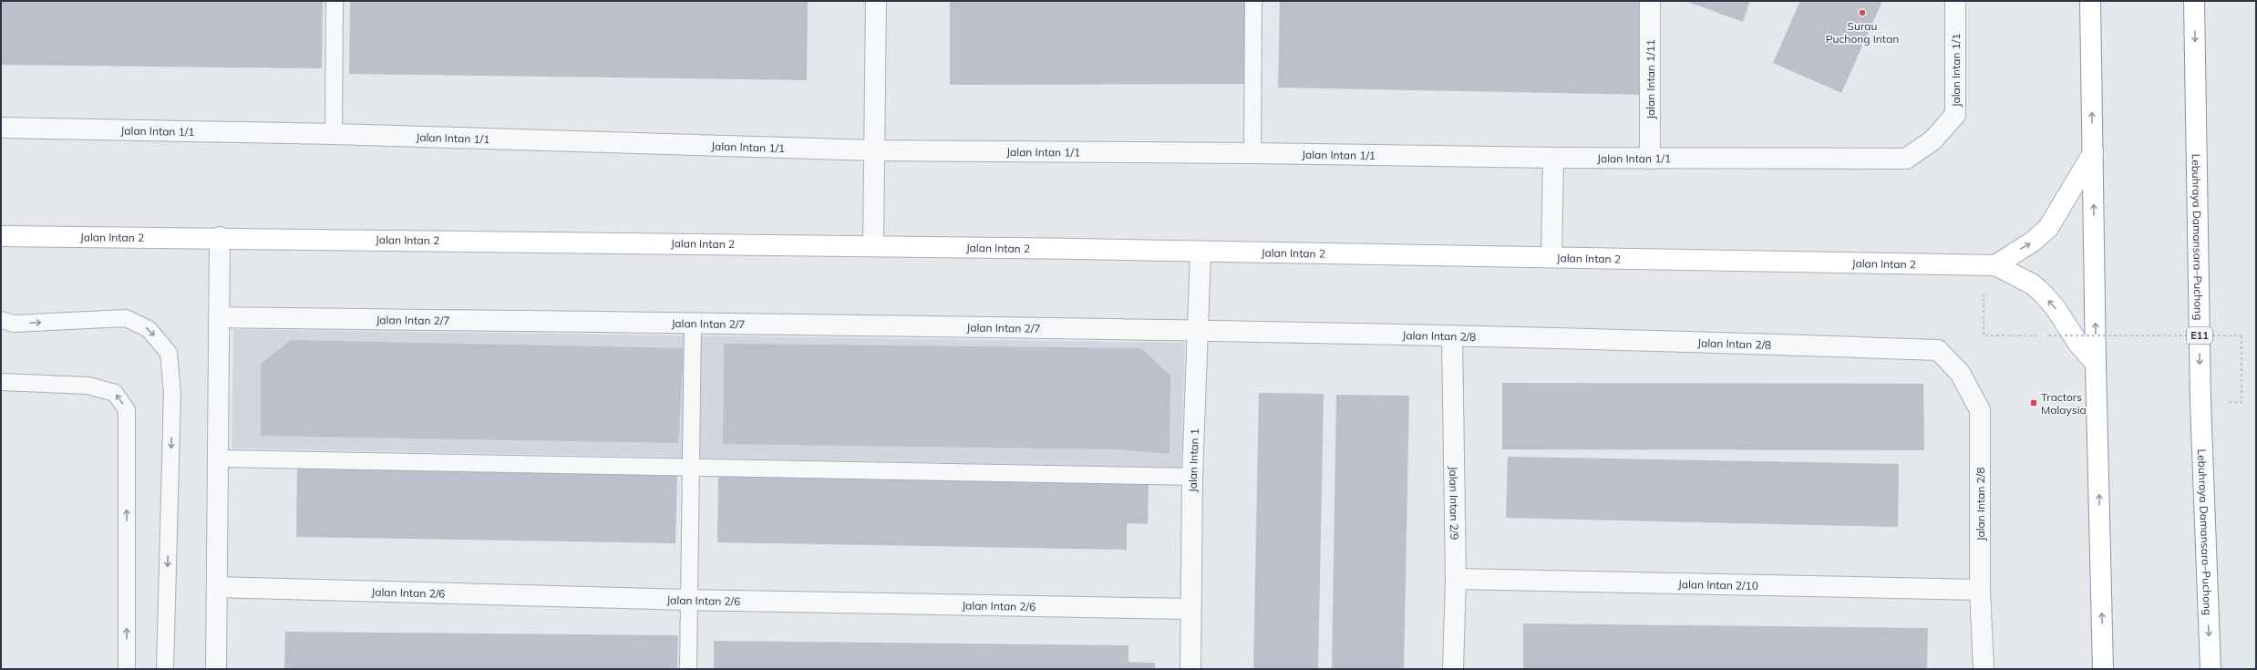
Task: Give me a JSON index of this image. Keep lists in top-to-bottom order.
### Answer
{
  "streets": {
    "main road": ["Jalan Intan 2", "Lebuhraya Damansara–Puchong", "E11"],
    "street": [
      "Jalan Intan 1/1",
      "Jalan Intan 1/11",
      "Jalan Intan 2/7",
      "Jalan Intan 2/8",
      "Jalan Intan 1",
      "Jalan Intan 2/9",
      "Jalan Intan 2/10",
      "Jalan Intan 2/6"
    ]
  },
  "crossings": [
    ["Jalan Intan 1/1", "Jalan Intan 1/11"],
    ["Jalan Intan 2", "Jalan Intan 1"],
    ["Jalan Intan 2/7", "Jalan Intan 2/8"],
    ["Jalan Intan 2/7", "Jalan Intan 1"],
    ["Jalan Intan 2/8", "Jalan Intan 1"],
    ["Jalan Intan 2/8", "Jalan Intan 2/9"],
    ["Jalan Intan 2/8", "Jalan Intan 2/10"],
    ["Jalan Intan 1", "Jalan Intan 2/6"],
    ["Jalan Intan 2/9", "Jalan Intan 2/10"]
  ],
  "places": {
    "other": ["Surau Puchong Intan"],
    "transit": ["Tractors Malaysia"]
  }
}
